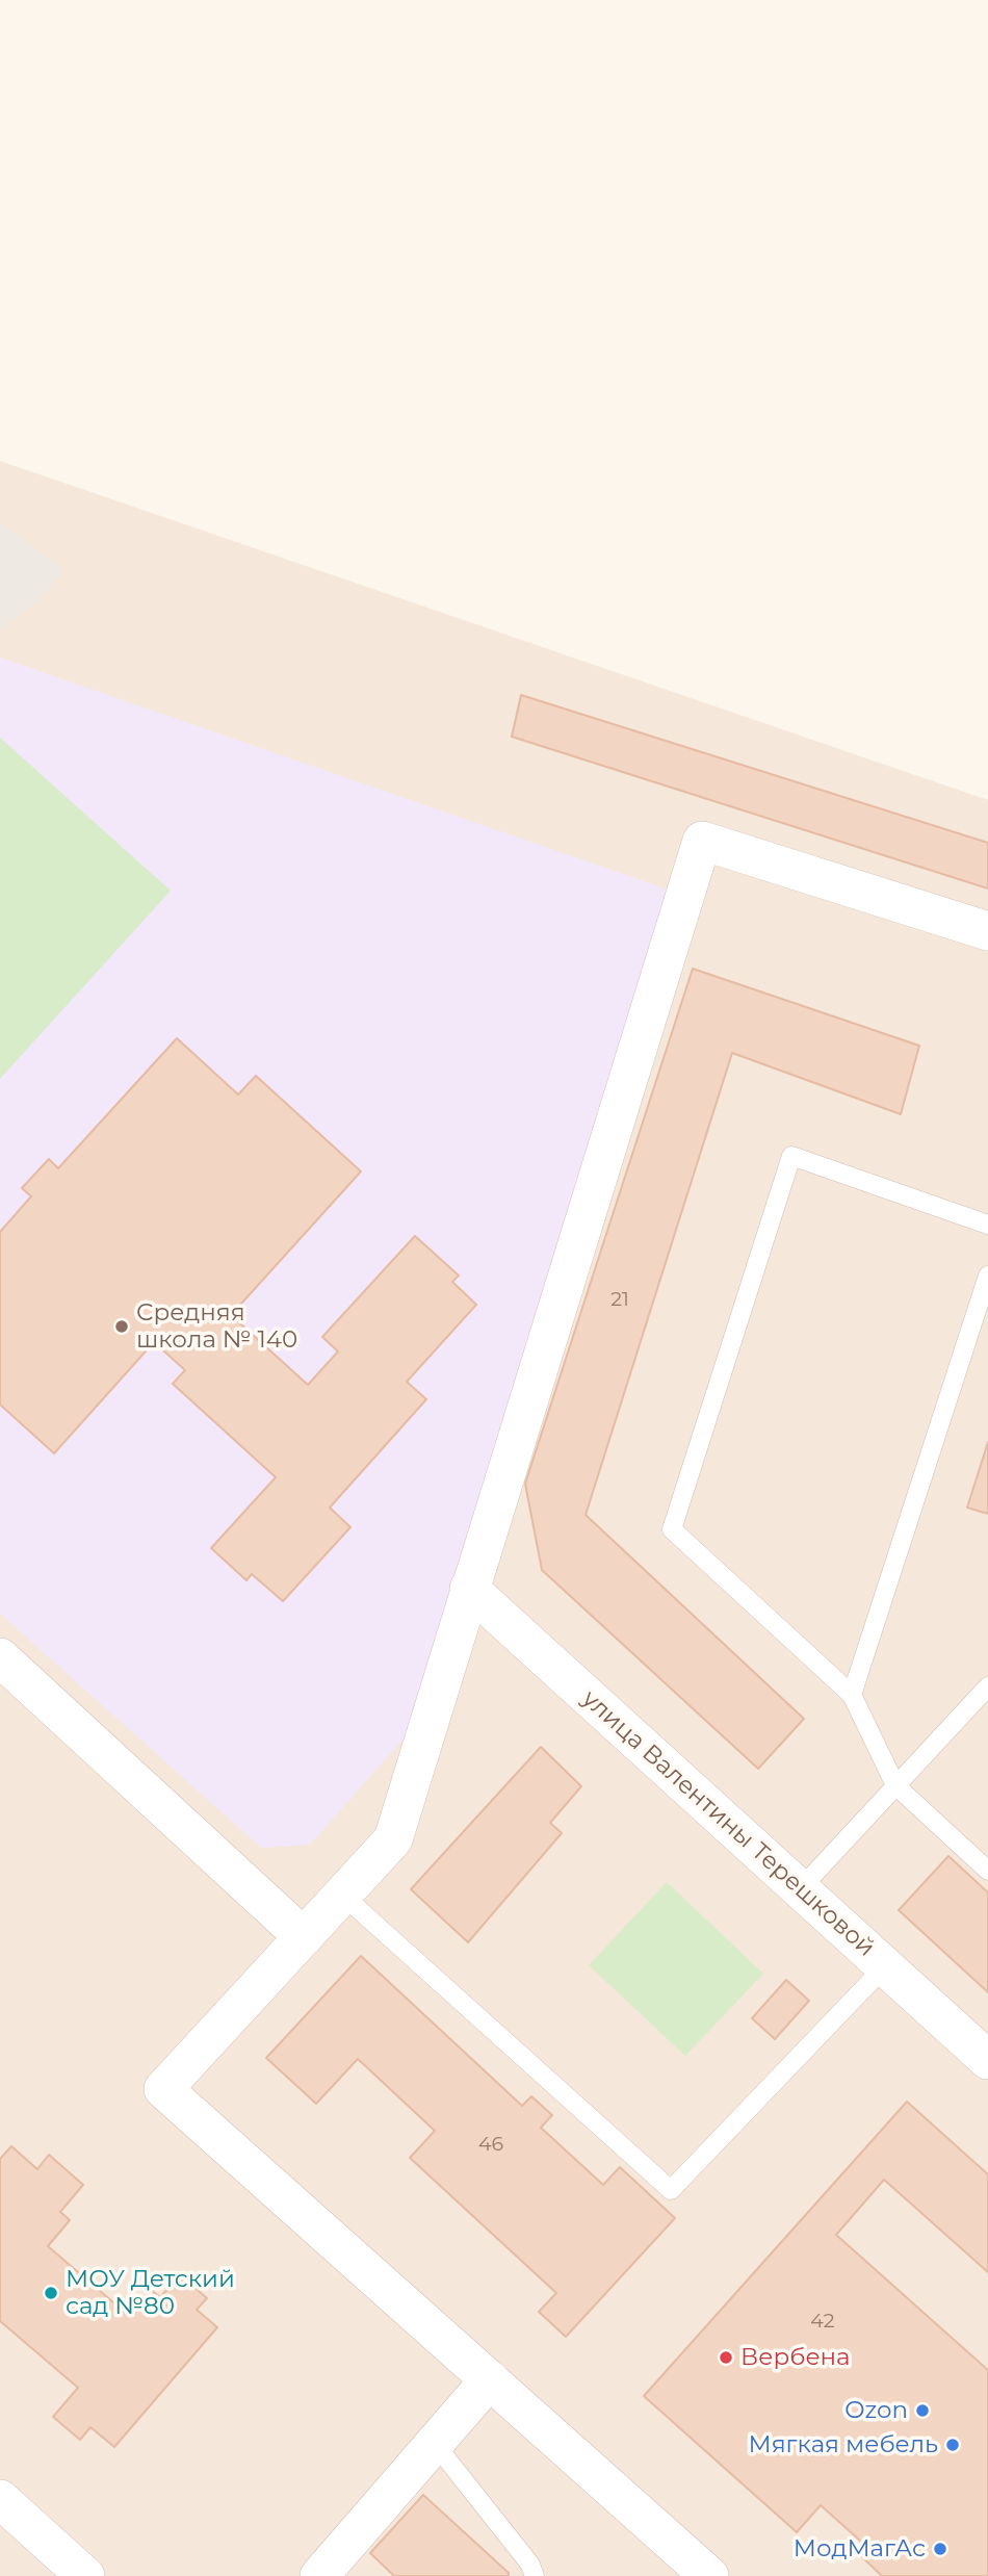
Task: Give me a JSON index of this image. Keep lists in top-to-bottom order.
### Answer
{
  "streets": {
    "street": ["улица Валентины Терешковой"]
  },
  "places": [
    "Средняя школа № 140",
    "МОУ Детский сад №80",
    "Вербена",
    "Ozon",
    "Мягкая мебель",
    "МодМагАс"
  ],
  "house_numbers": ["21", "46", "42"]
}
